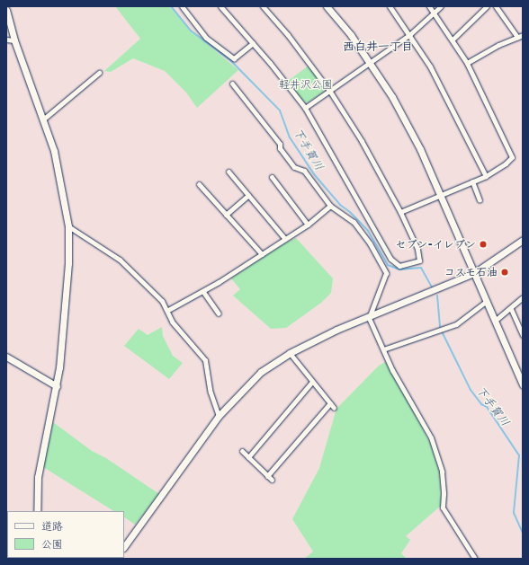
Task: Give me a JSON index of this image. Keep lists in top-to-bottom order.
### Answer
{
  "districts": ["西白井一丁目"],
  "water": ["下手賀川"],
  "parks": ["軽井沢公園"],
  "places": ["セブン-イレブン", "コスモ石油"],
  "legend": ["道路", "公園"]
}
